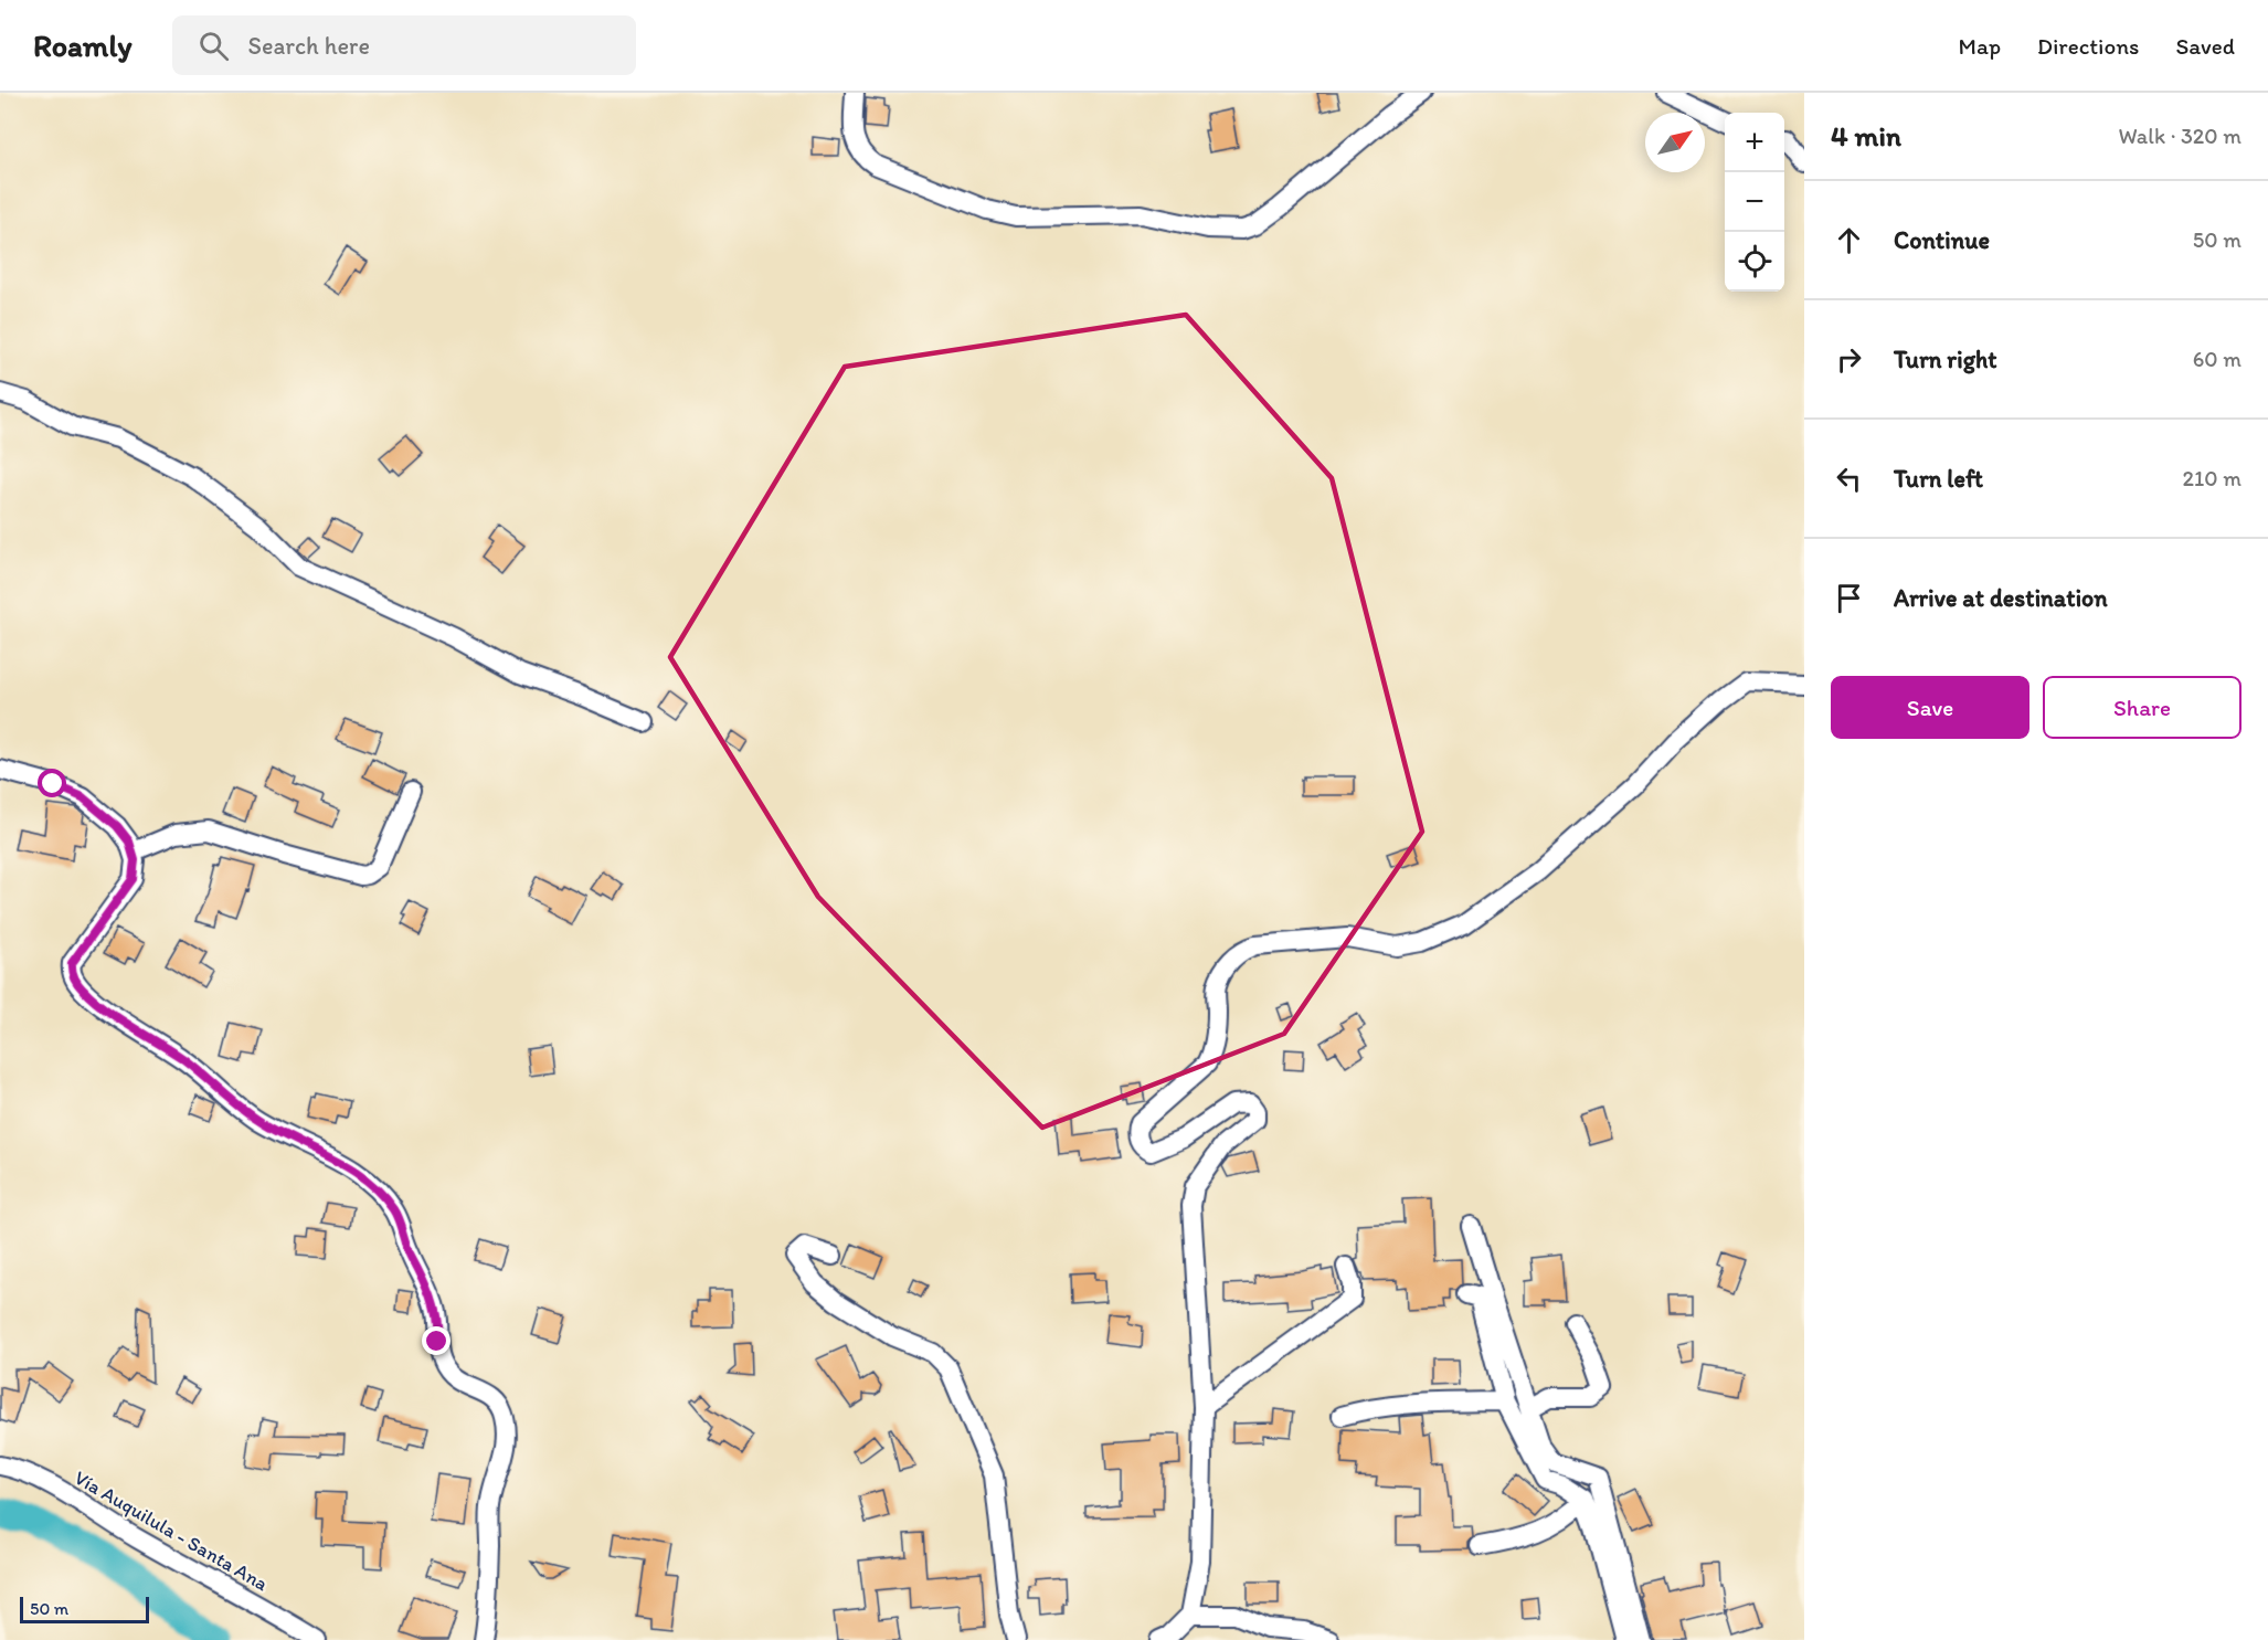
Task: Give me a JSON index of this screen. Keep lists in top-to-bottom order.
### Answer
{
  "streets": {
    "street": ["Vía Auquilula - Santa Ana"]
  },
  "scale_bar": "50 m",
  "north": "top right",
  "page": {
    "header": "Roamly",
    "search": "Search here",
    "nav": ["Map", "Directions", "Saved"],
    "heading": ["4 min", "Walk · 320 m"],
    "map_buttons": ["+", "−"],
    "list": [
      ["Continue", "50 m"],
      ["Turn right", "60 m"],
      ["Turn left", "210 m"],
      "Arrive at destination"
    ],
    "buttons": ["Save", "Share"],
    "scale": "50 m"
  }
}
